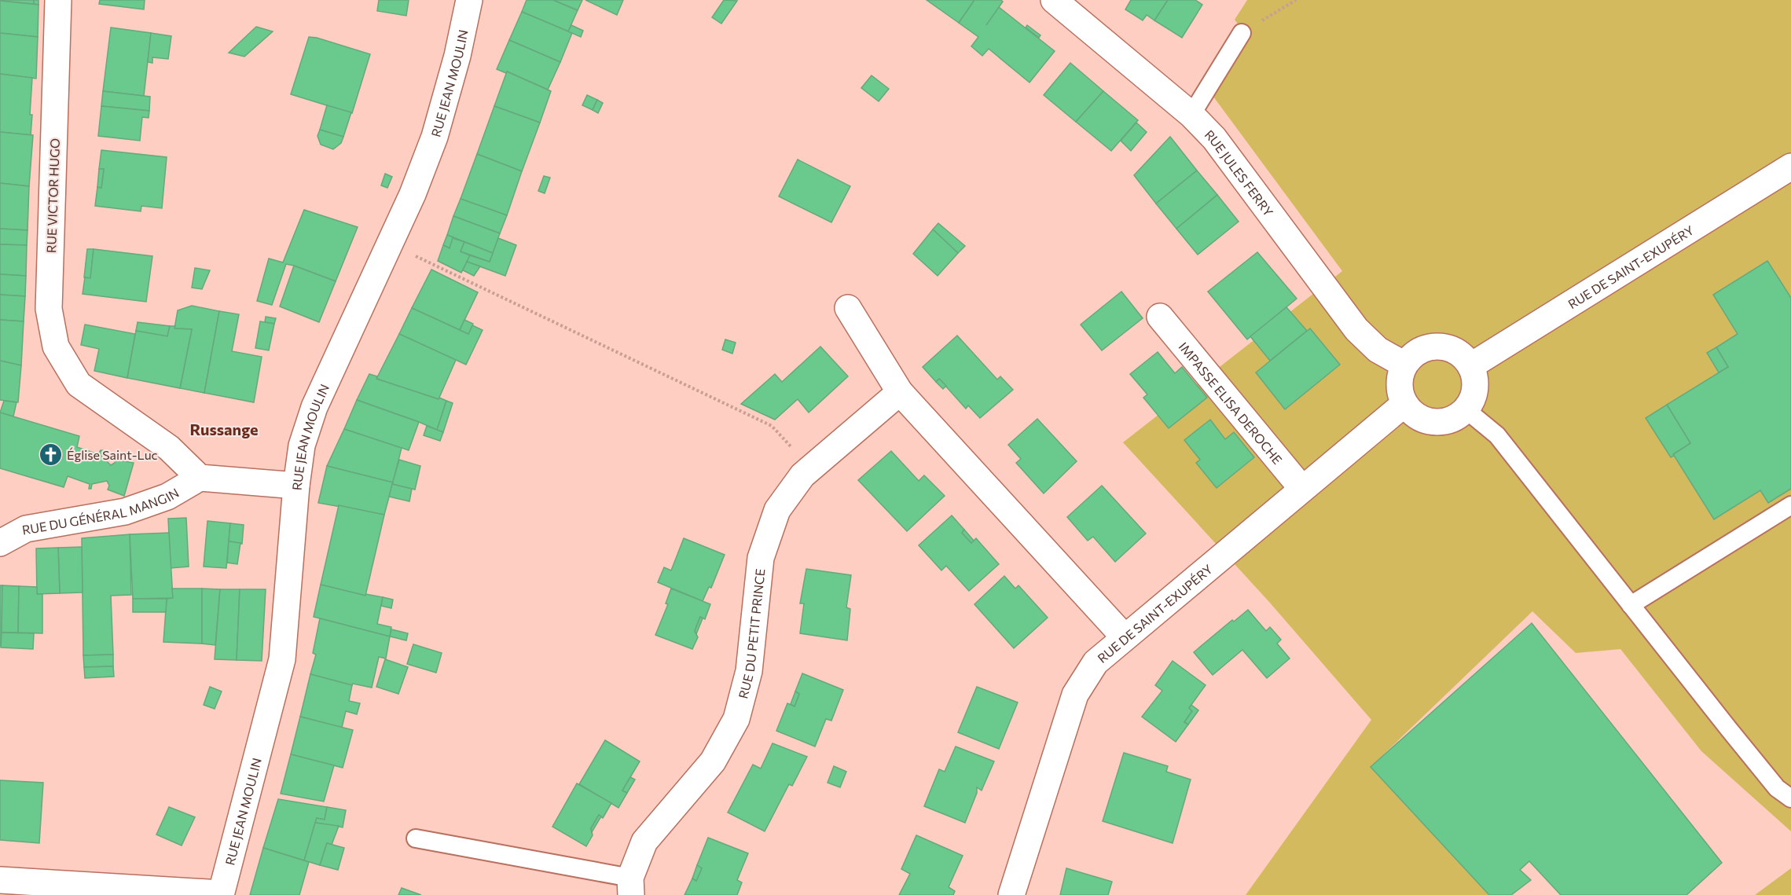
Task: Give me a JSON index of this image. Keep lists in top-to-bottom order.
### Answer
{
  "streets": {
    "street": [
      "RUE JEAN MOULIN",
      "RUE JULES FERRY",
      "RUE VICTOR HUGO",
      "RUE DE SAINT-EXUPÉRY",
      "IMPASSE ELISA DEROCHE",
      "RUE DU GÉNÉRAL MANGIN",
      "RUE DU PETIT PRINCE"
    ]
  },
  "crossings": [
    ["RUE JULES FERRY", "RUE DE SAINT-EXUPÉRY"],
    ["RUE VICTOR HUGO", "RUE DU GÉNÉRAL MANGIN"],
    ["RUE DE SAINT-EXUPÉRY", "IMPASSE ELISA DEROCHE"]
  ],
  "districts": ["Russange"],
  "places": {
    "church": ["Église Saint-Luc"]
  }
}
